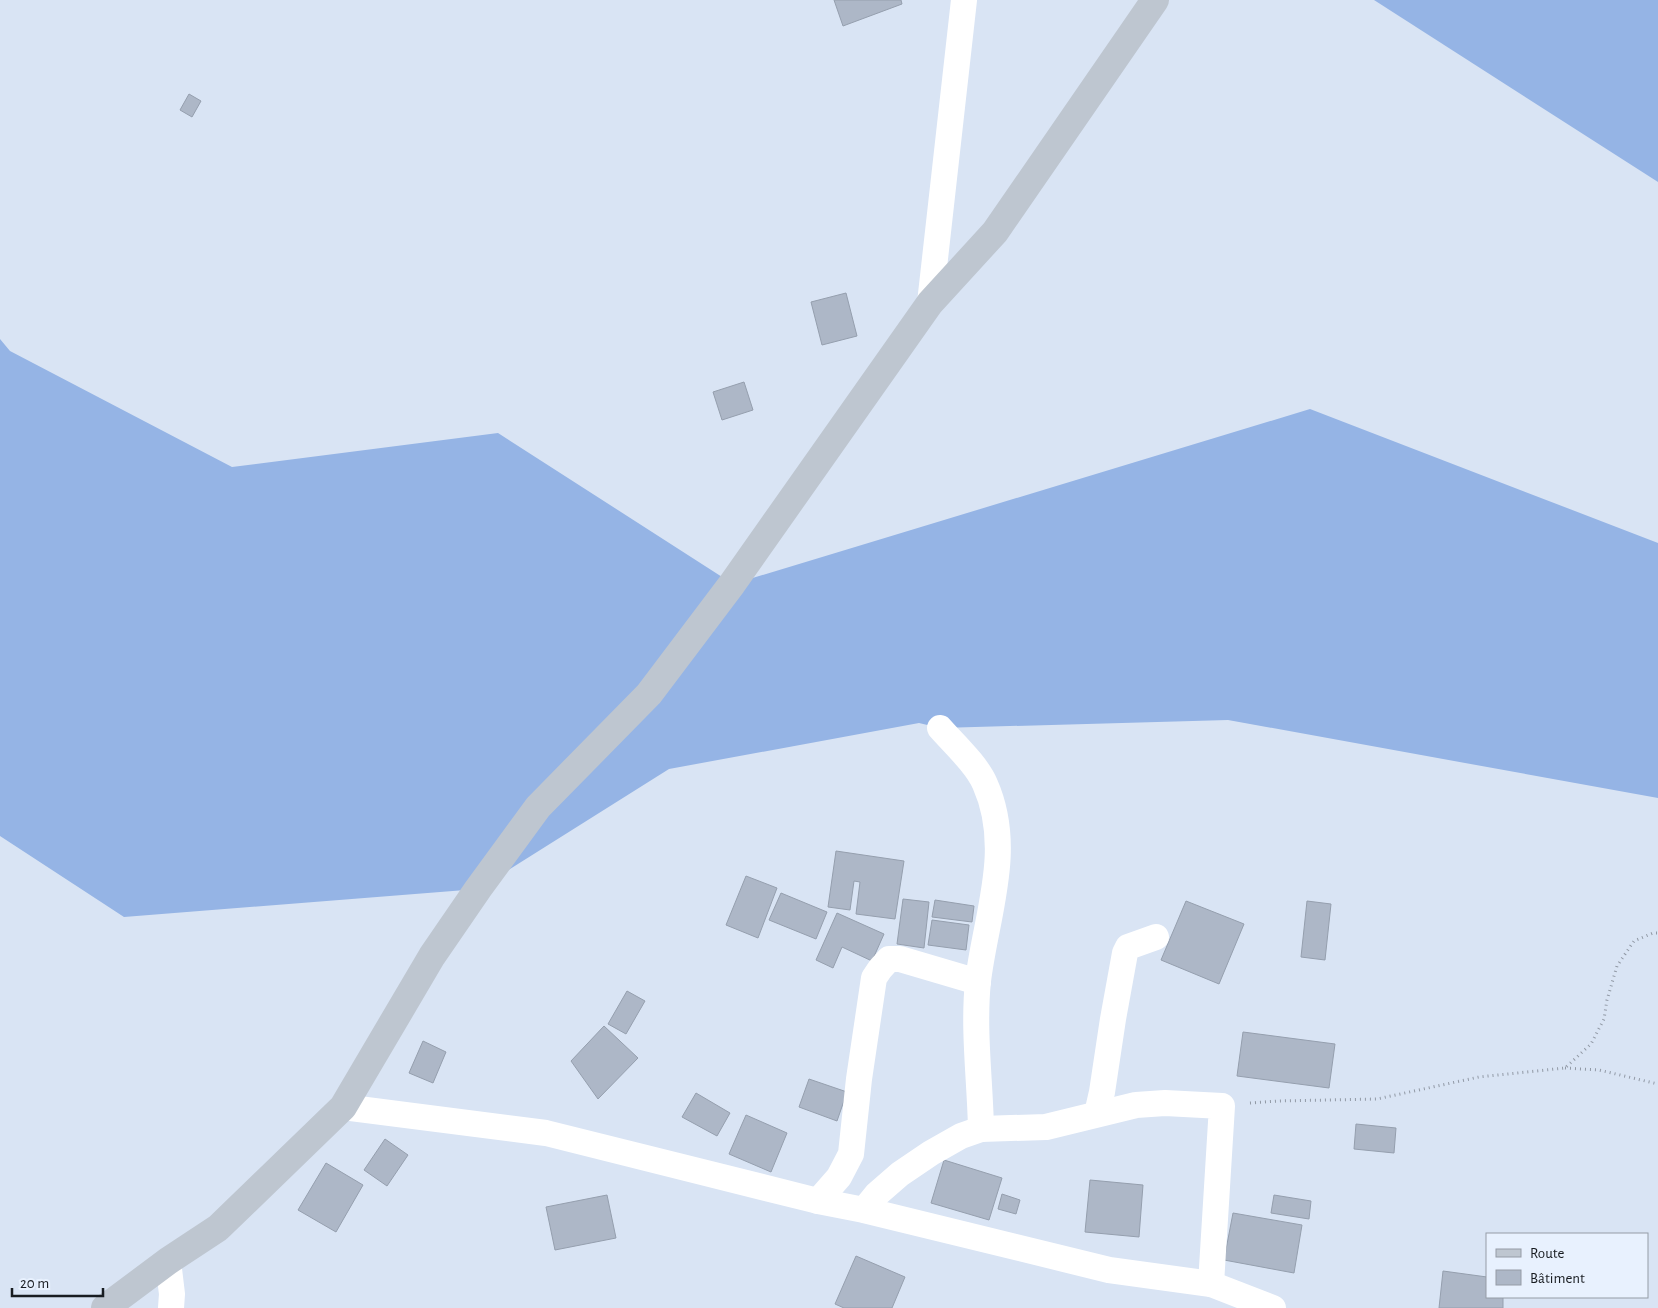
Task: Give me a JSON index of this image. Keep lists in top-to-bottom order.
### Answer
{
  "legend": ["Route", "Bâtiment"],
  "scale_bar": "20 m"
}
